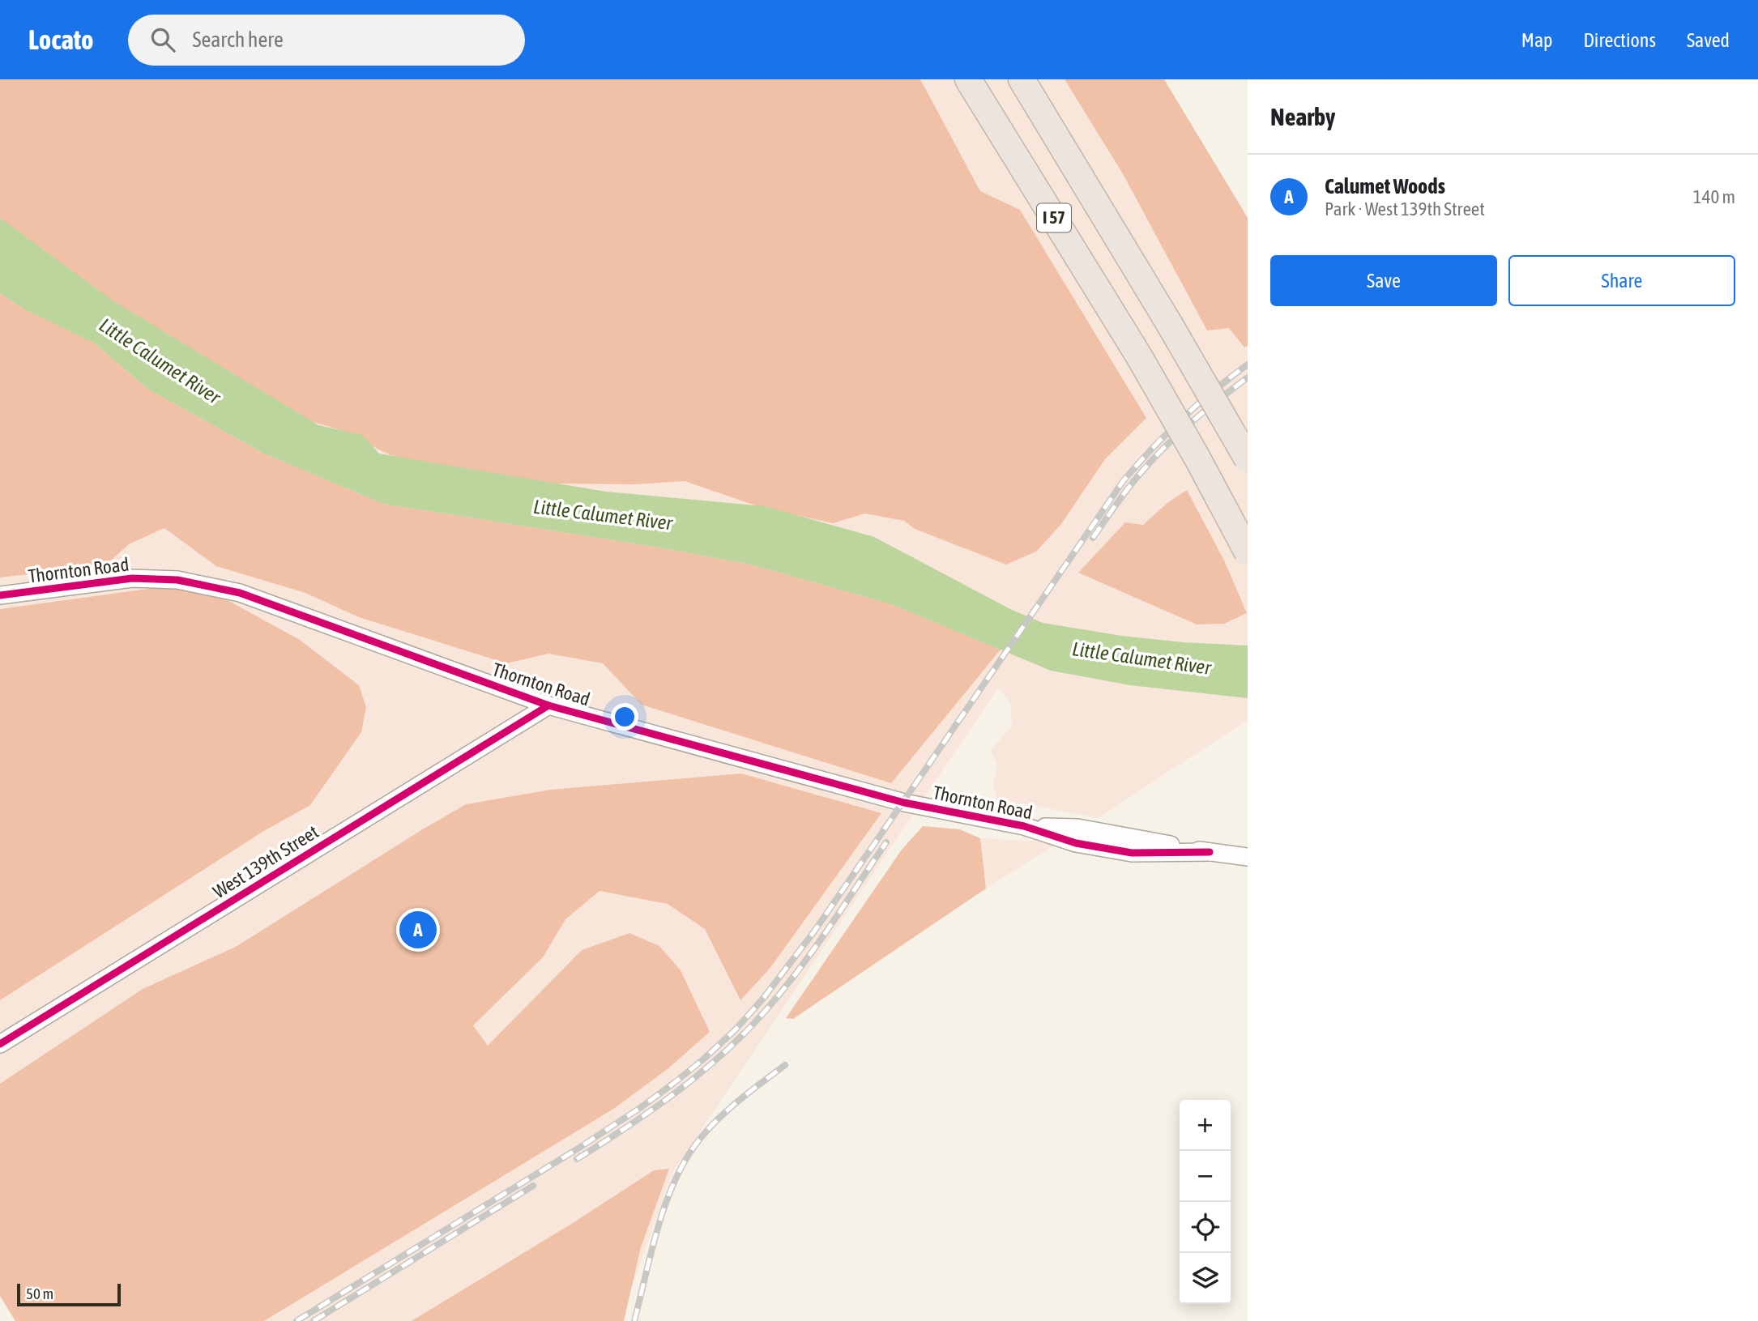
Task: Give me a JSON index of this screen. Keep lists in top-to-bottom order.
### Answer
{
  "streets": {
    "highway": ["I 57"],
    "street": ["Thornton Road", "West 139th Street"]
  },
  "crossings": [
    ["Thornton Road", "West 139th Street"]
  ],
  "water": ["Little Calumet River"],
  "scale_bar": "50 m",
  "page": {
    "header": "Locato",
    "search": "Search here",
    "nav": ["Map", "Directions", "Saved"],
    "heading": "Nearby",
    "list": [
      {
        "mark": "A",
        "name": "Calumet Woods",
        "note": "Park · West 139th Street",
        "value": "140 m"
      }
    ],
    "buttons": ["Save", "Share"],
    "pins": "A",
    "map_buttons": ["+", "−"],
    "scale": "50 m"
  }
}
